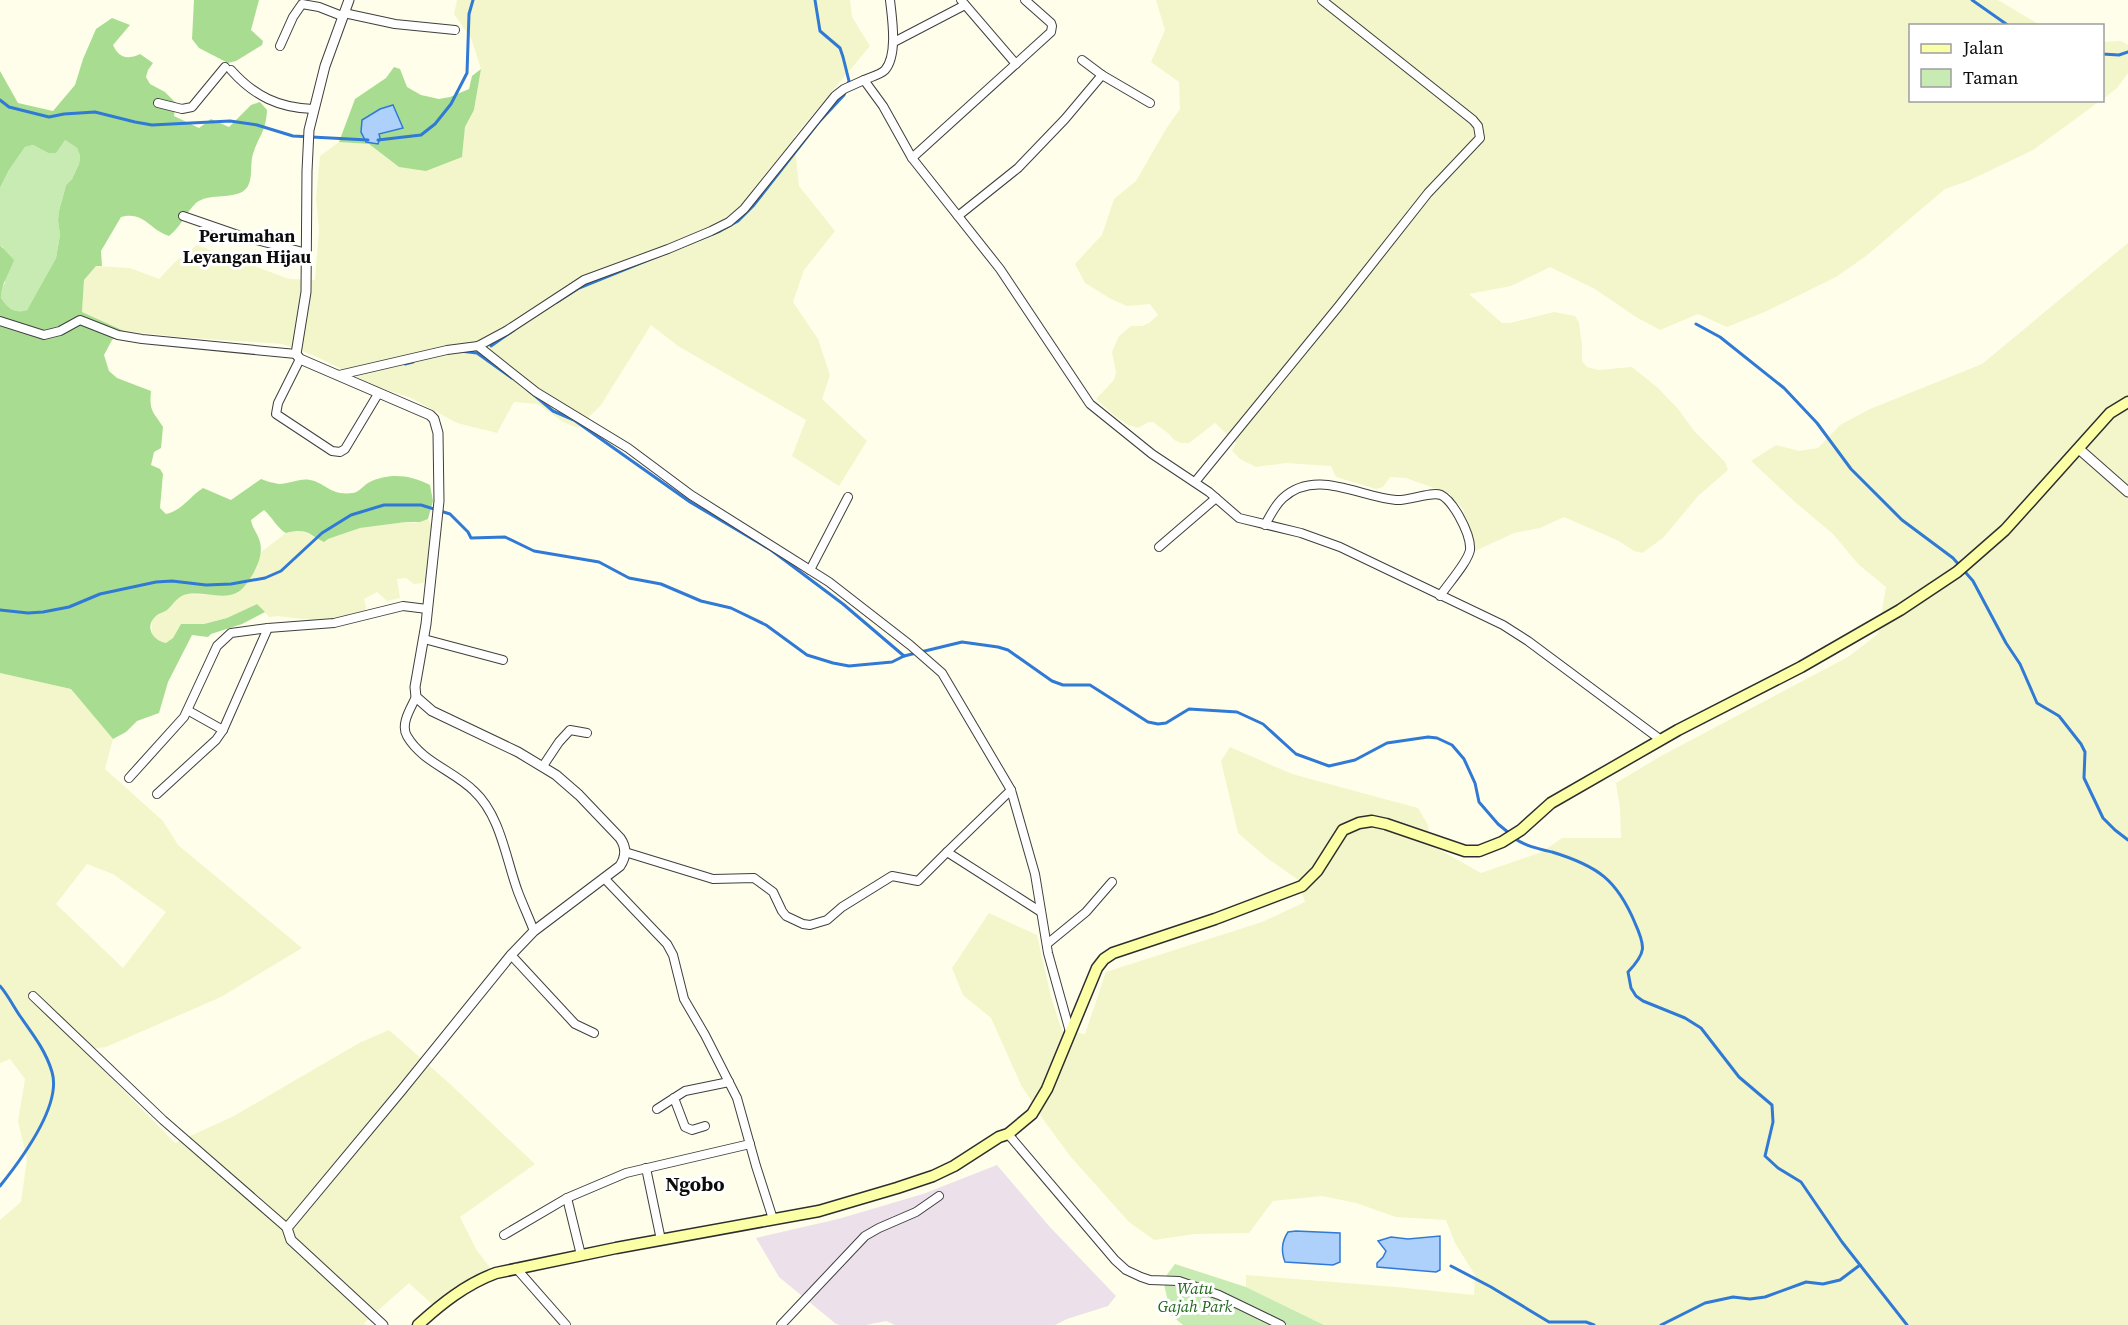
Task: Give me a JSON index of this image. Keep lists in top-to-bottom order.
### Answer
{
  "districts": ["Perumahan Leyangan Hijau", "Ngobo"],
  "parks": ["Watu Gajah Park"],
  "legend": ["Jalan", "Taman"]
}
